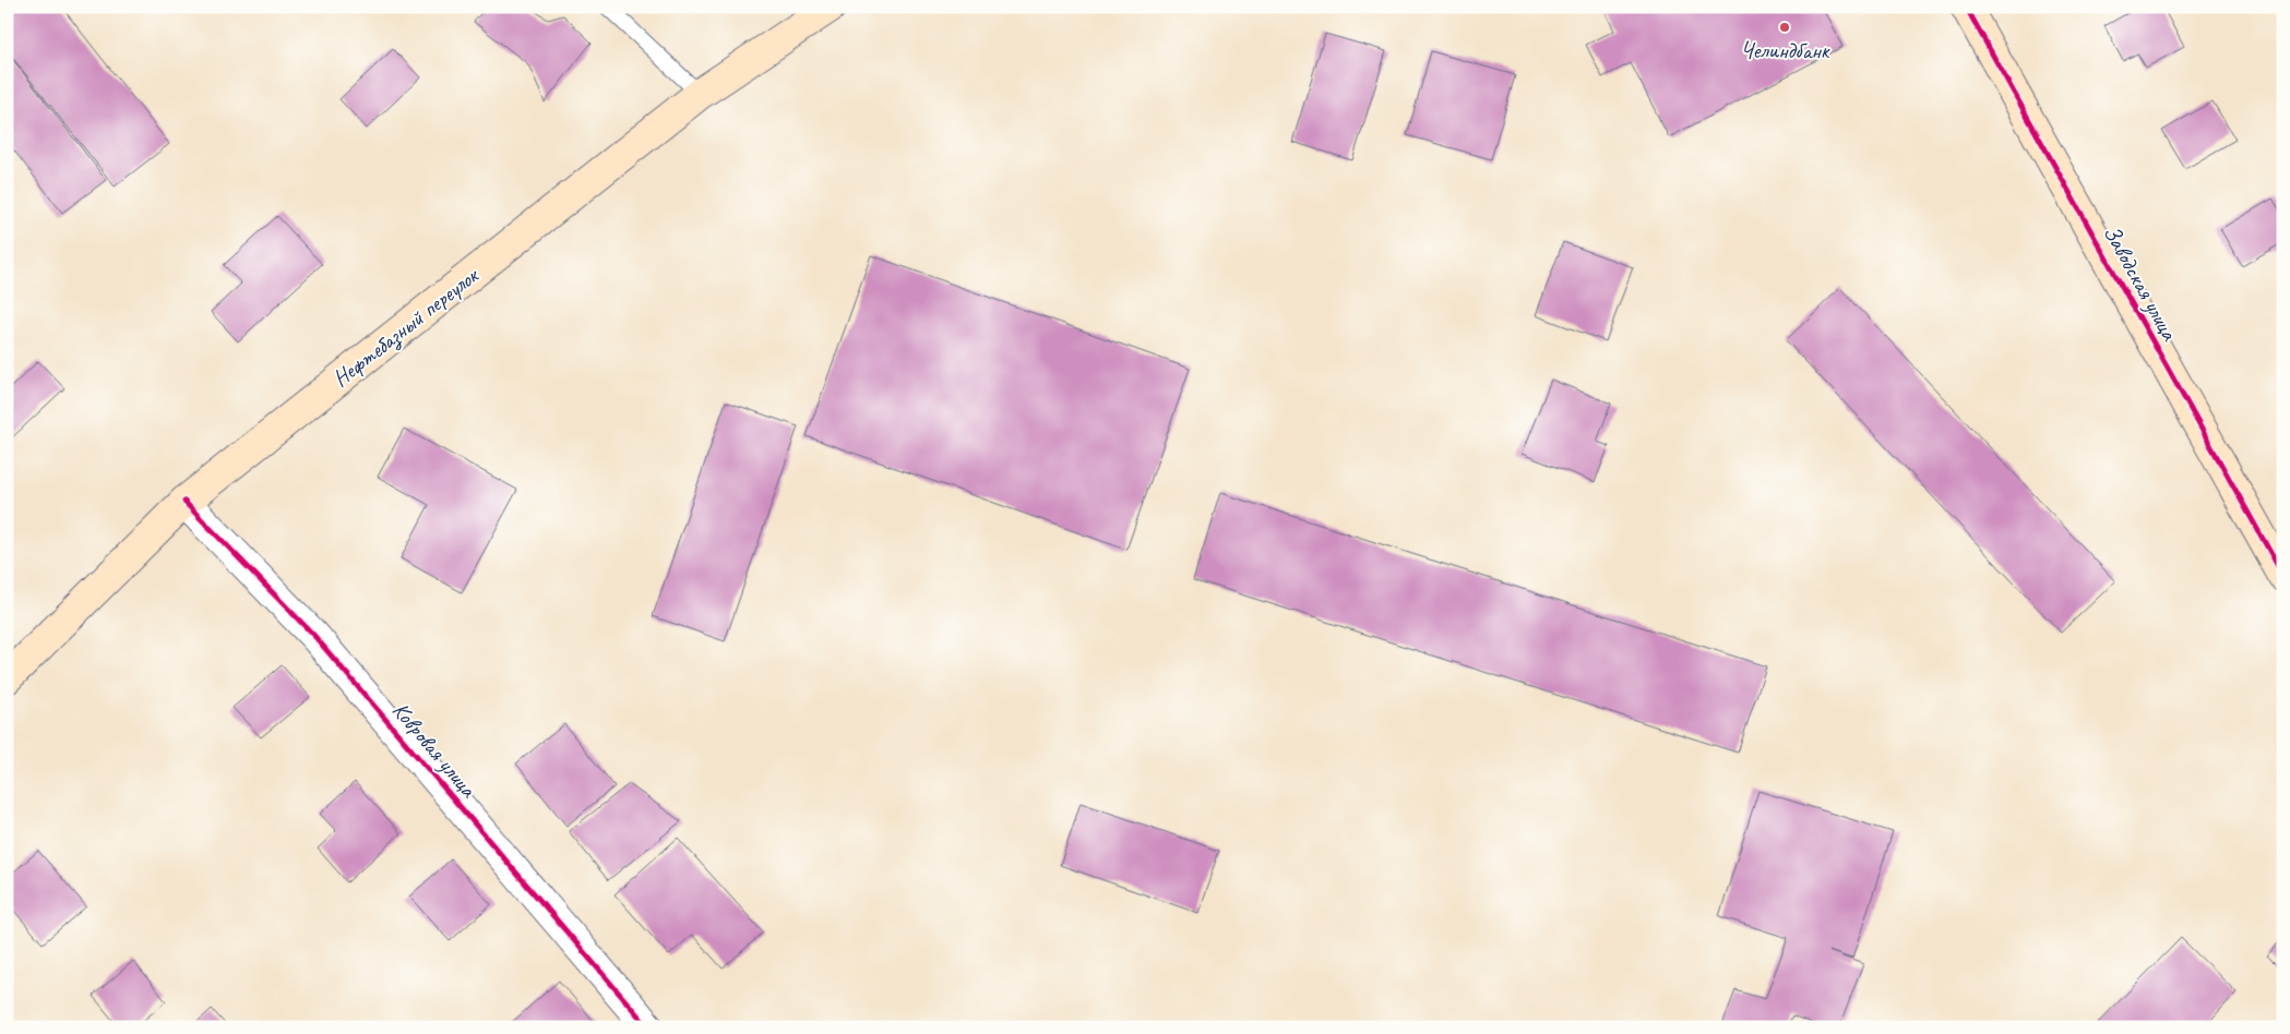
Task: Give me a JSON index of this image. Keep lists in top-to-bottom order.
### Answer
{
  "streets": {
    "main road": ["Заводская улица", "Нефтебазный переулок"],
    "street": ["Ковровая улица"]
  },
  "crossings": [
    ["Нефтебазный переулок", "Ковровая улица"]
  ],
  "places": ["Челиндбанк"]
}
